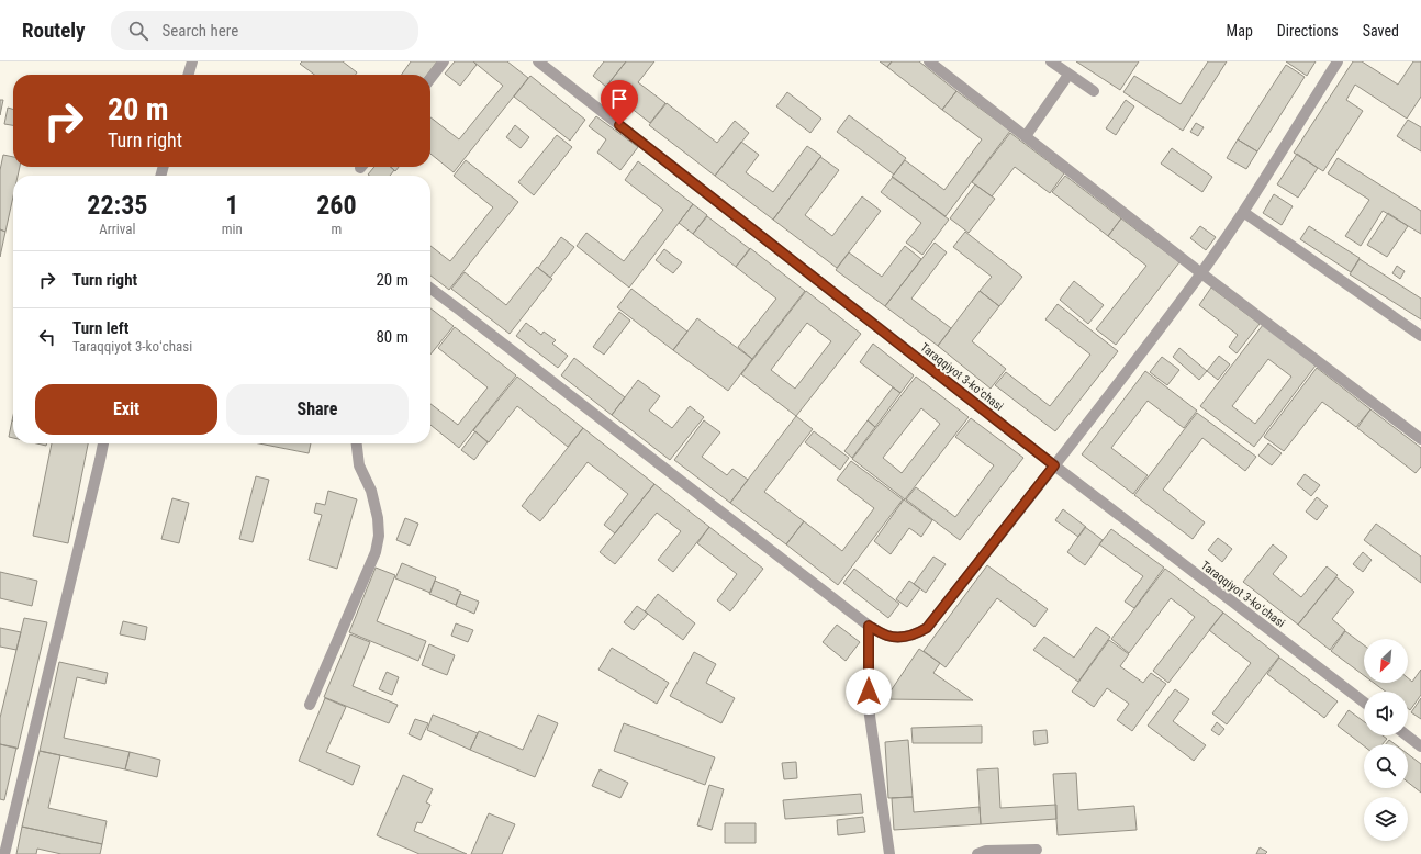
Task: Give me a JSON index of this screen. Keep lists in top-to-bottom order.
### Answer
{
  "streets": {
    "street": ["Taraqqiyot 3-koʻchasi"]
  },
  "north": "bottom left",
  "page": {
    "header": "Routely",
    "search": "Search here",
    "nav": ["Map", "Directions", "Saved"],
    "turn": ["20 m", "Turn right"],
    "eta": [
      "22:35",
      "Arrival",
      "1",
      "min",
      "260",
      "m"
    ],
    "list": [
      {
        "name": "Turn right",
        "value": "20 m"
      },
      {
        "name": "Turn left",
        "note": "Taraqqiyot 3-koʻchasi",
        "value": "80 m"
      }
    ],
    "buttons": ["Exit", "Share"]
  }
}
